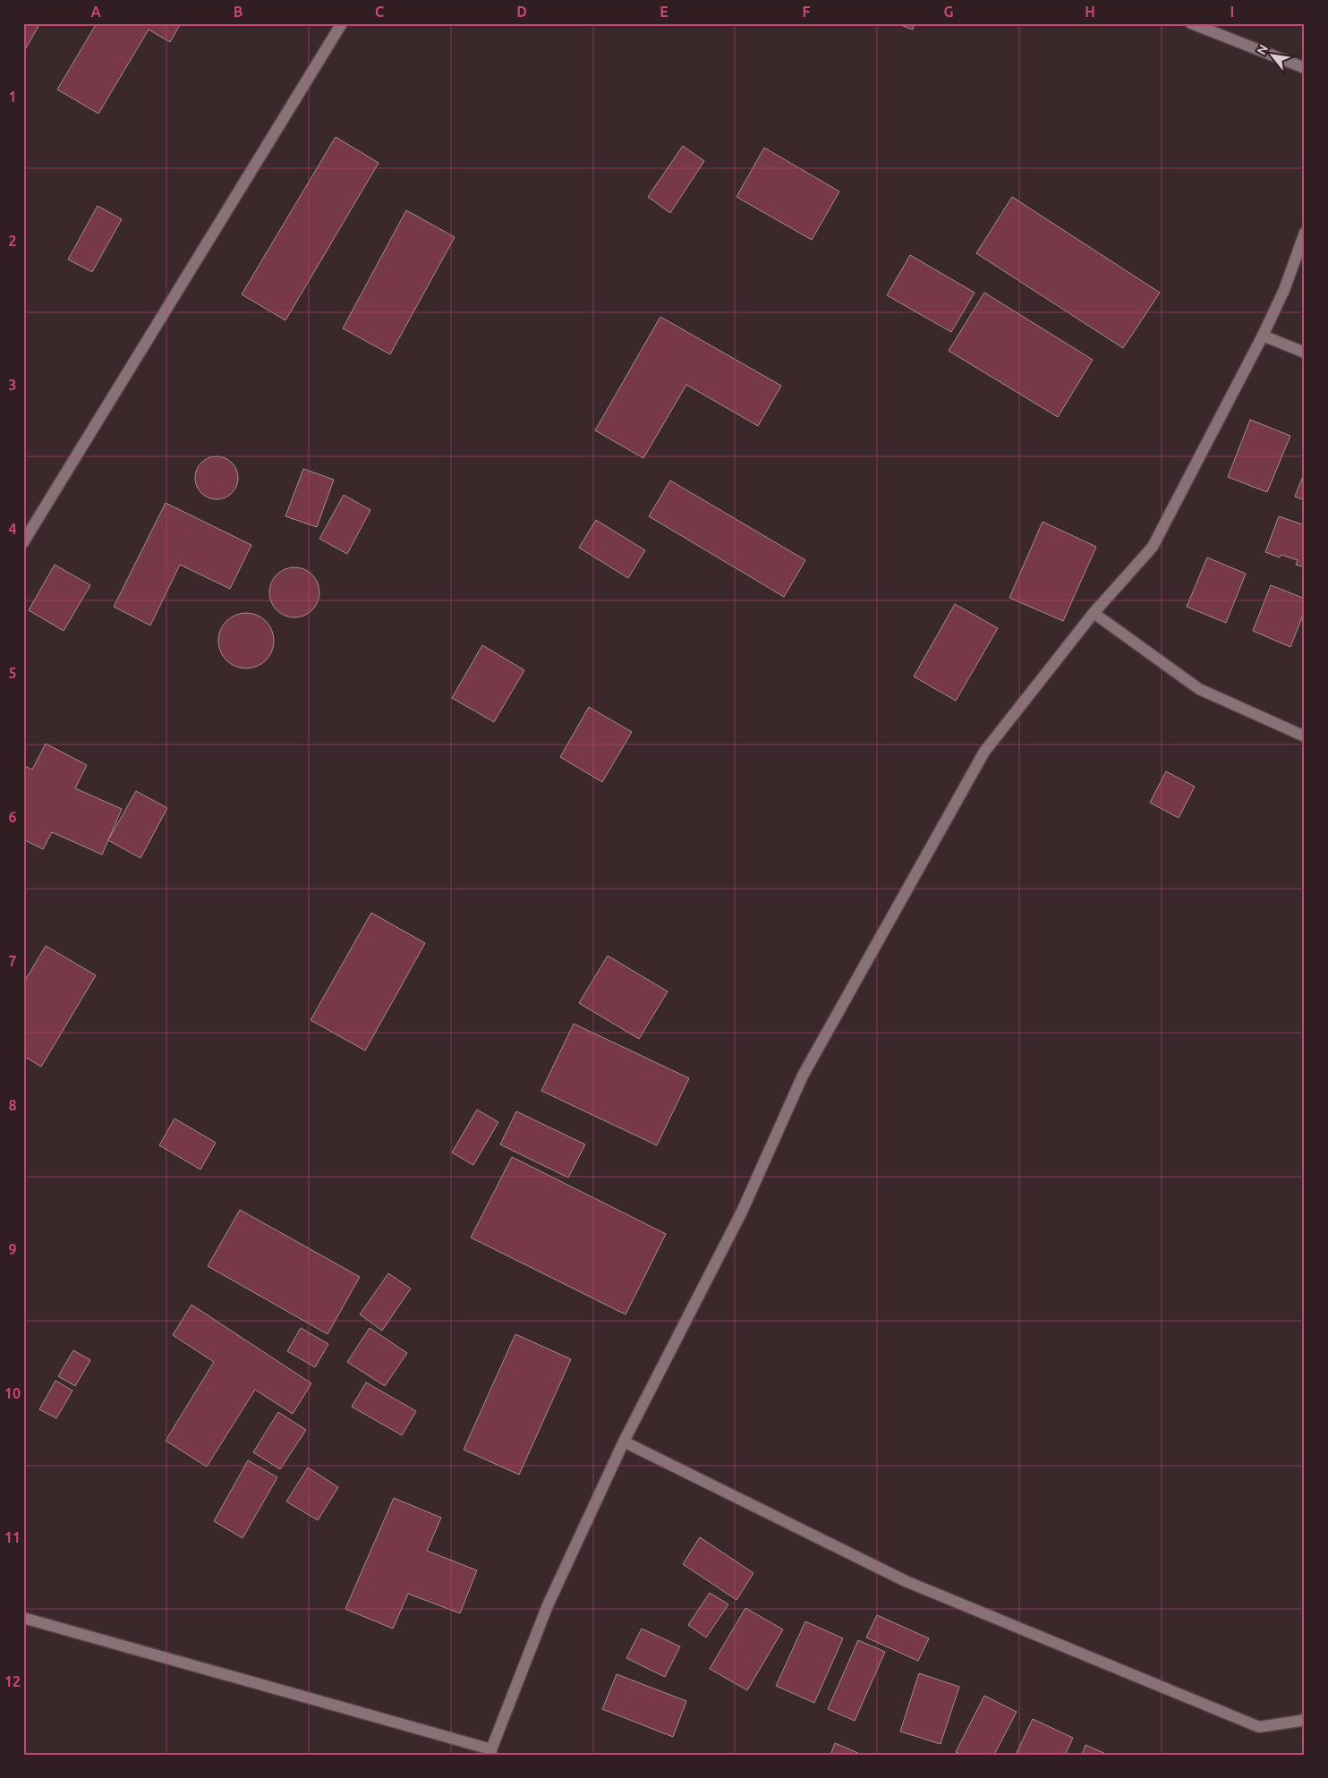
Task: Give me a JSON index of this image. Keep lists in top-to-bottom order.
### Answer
{
  "north": "top left",
  "grid": {
    "columns": [
      "A",
      "B",
      "C",
      "D",
      "E",
      "F",
      "G",
      "H",
      "I"
    ],
    "rows": [
      "1",
      "2",
      "3",
      "4",
      "5",
      "6",
      "7",
      "8",
      "9",
      "10",
      "11",
      "12"
    ]
  }
}
